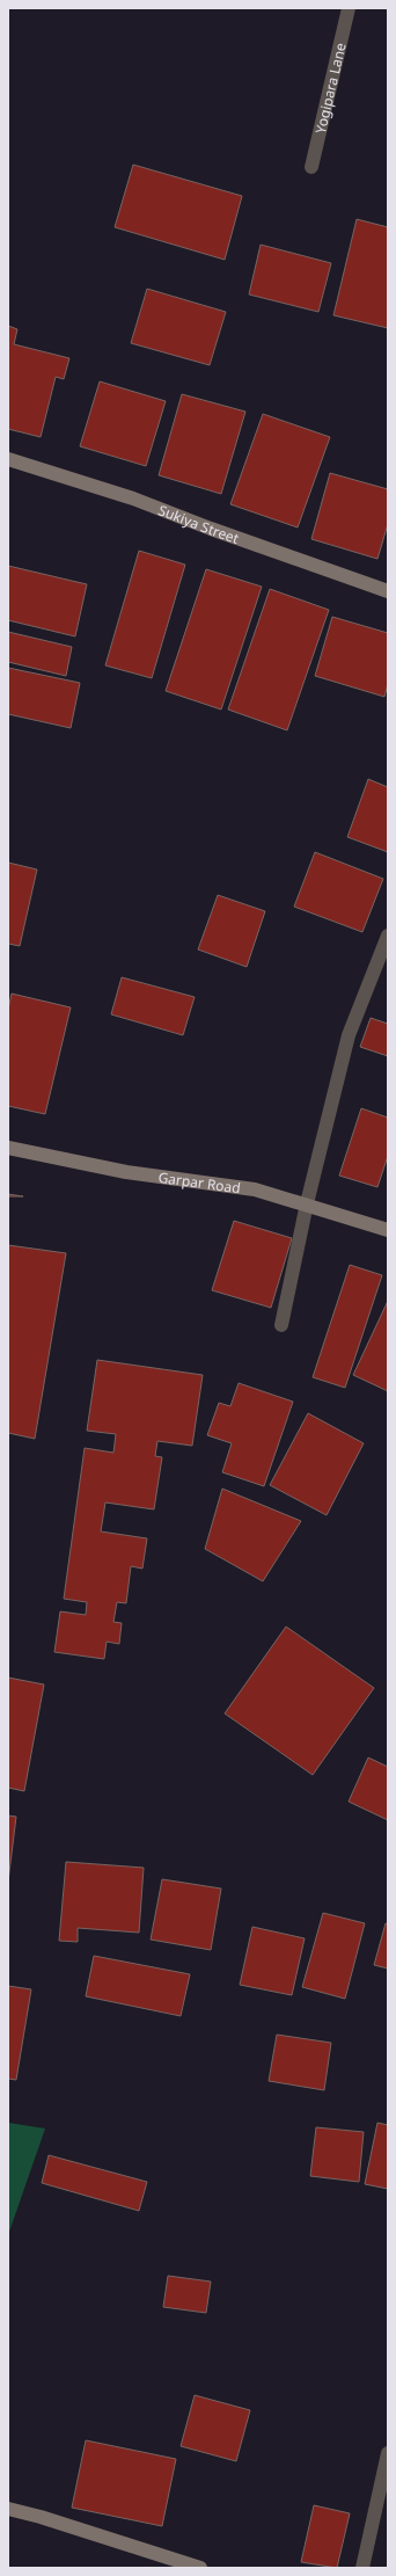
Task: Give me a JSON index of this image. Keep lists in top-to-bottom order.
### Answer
{
  "streets": {
    "street": ["Yogipara Lane", "Sukiya Street", "Garpar Road"]
  }
}
